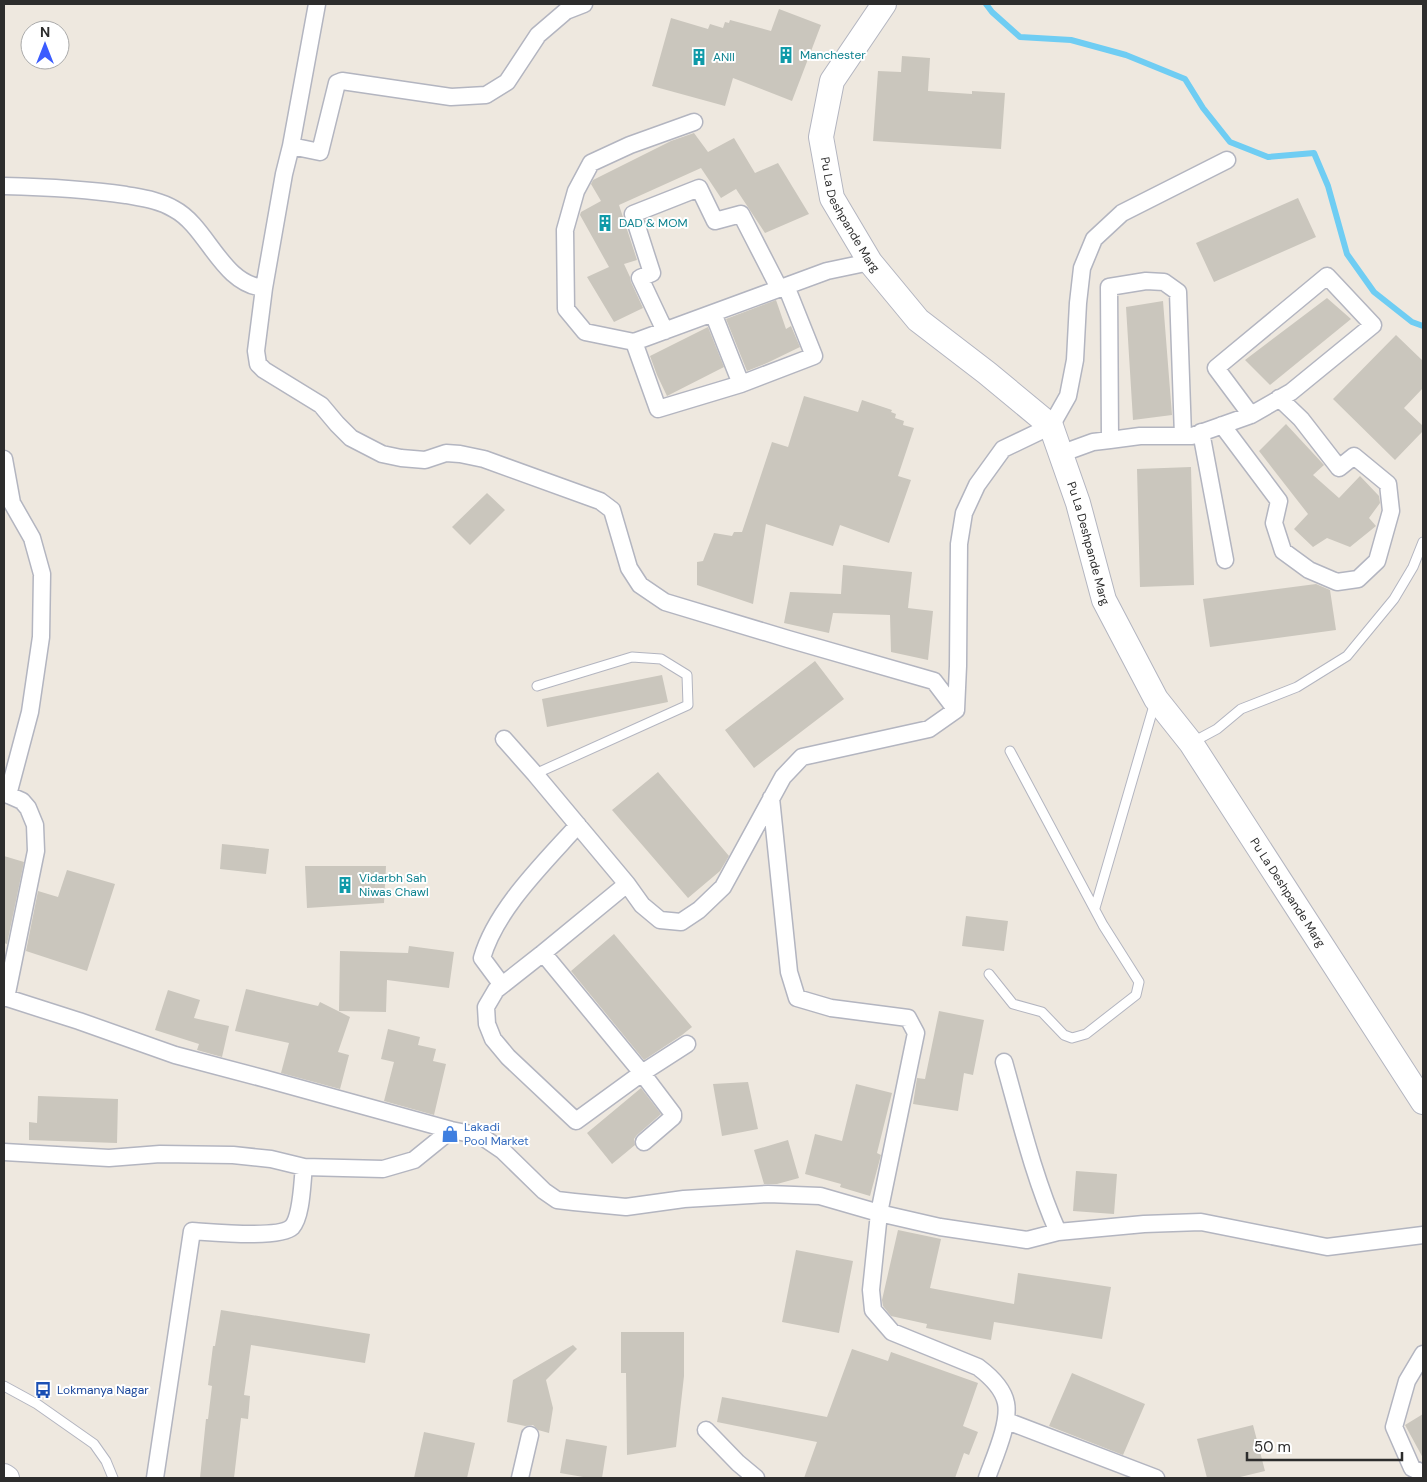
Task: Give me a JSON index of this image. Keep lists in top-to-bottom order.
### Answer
{
  "streets": {
    "street": ["Pu La Deshpande Marg"]
  },
  "places": {
    "building": [
      "Manchester",
      "ANII",
      "DAD & MOM",
      "Vidarbh Sah Niwas Chawl"
    ],
    "shop": ["Lakadi Pool Market"],
    "bus stop": ["Lokmanya Nagar"]
  },
  "scale_bar": "50 m",
  "north": "top"
}
